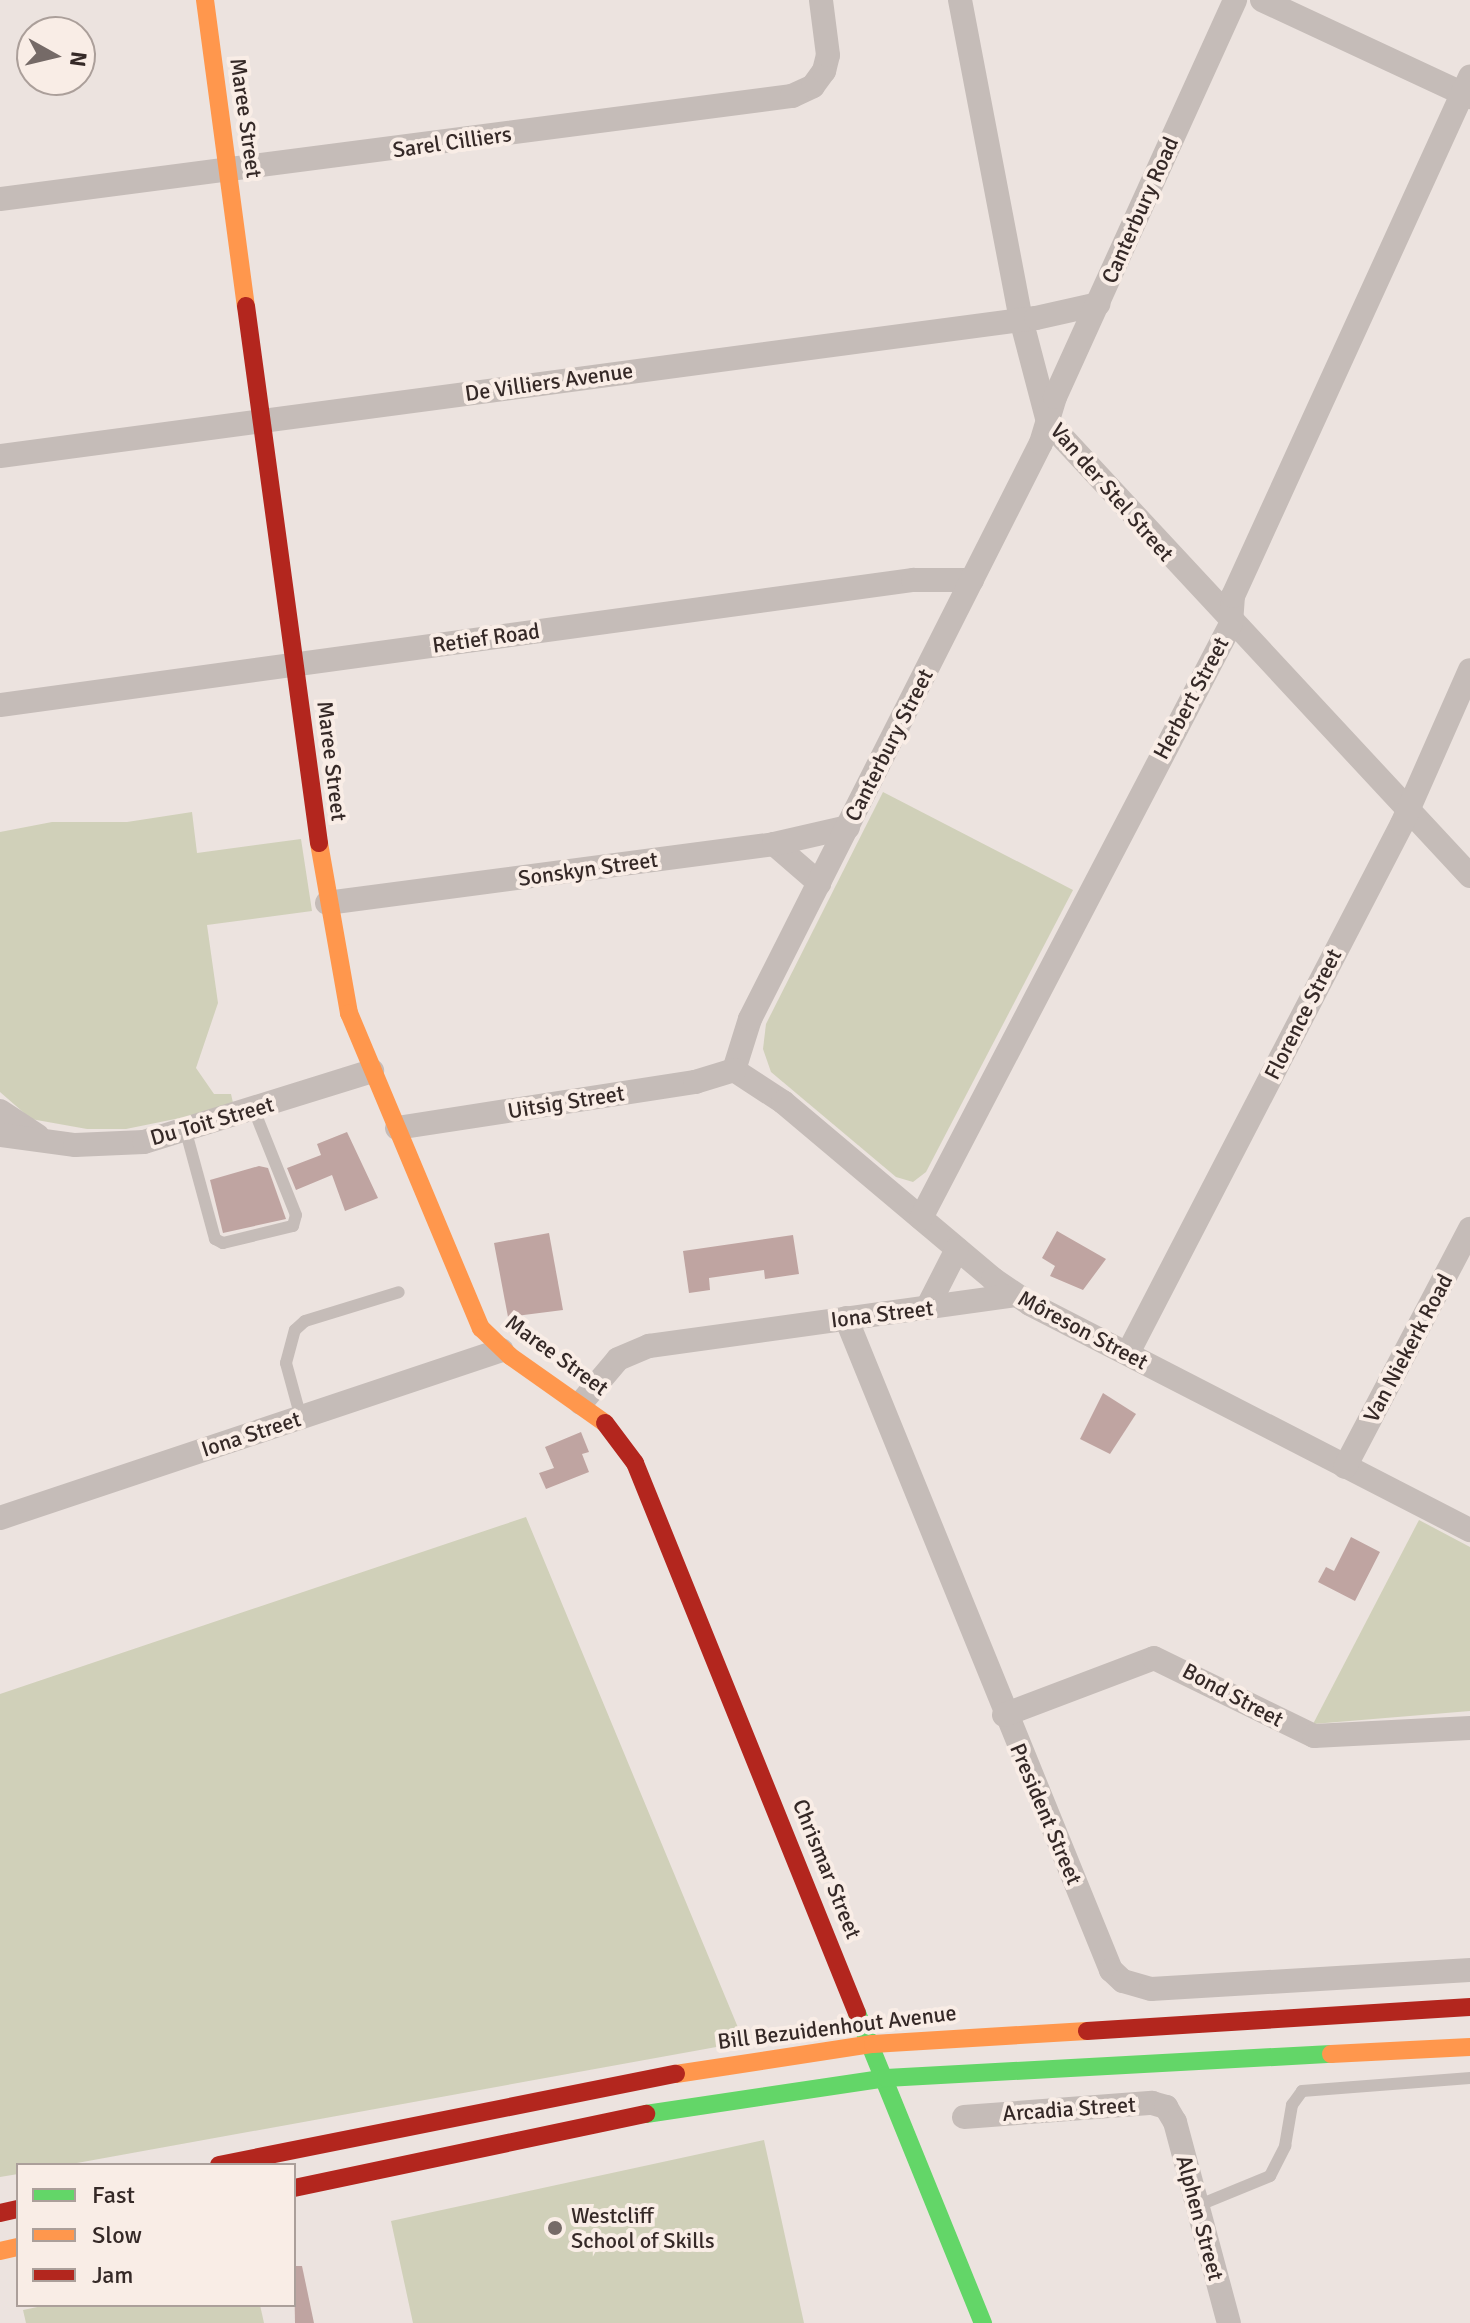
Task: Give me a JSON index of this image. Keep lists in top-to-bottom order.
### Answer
{
  "streets": {
    "street": [
      "Maree Street",
      "Sarel Cilliers",
      "Canterbury Road",
      "De Villiers Avenue",
      "Van der Stel Street",
      "Retief Road",
      "Herbert Street",
      "Canterbury Street",
      "Sonskyn Street",
      "Florence Street",
      "Uitsig Street",
      "Du Toit Street",
      "Iona Street",
      "Môreson Street",
      "Van Niekerk Road",
      "Bond Street",
      "President Street",
      "Chrismar Street",
      "Bill Bezuidenhout Avenue",
      "Arcadia Street",
      "Alphen Street"
    ]
  },
  "crossings": [
    ["Maree Street", "Sarel Cilliers"],
    ["Maree Street", "De Villiers Avenue"],
    ["Maree Street", "Retief Road"],
    ["Maree Street", "Sonskyn Street"],
    ["Maree Street", "Uitsig Street"],
    ["Maree Street", "Du Toit Street"],
    ["Maree Street", "Iona Street"],
    ["Maree Street", "Chrismar Street"],
    ["Canterbury Road", "De Villiers Avenue"],
    ["Canterbury Road", "Van der Stel Street"],
    ["Canterbury Road", "Canterbury Street"],
    ["De Villiers Avenue", "Van der Stel Street"],
    ["Van der Stel Street", "Herbert Street"],
    ["Van der Stel Street", "Canterbury Street"],
    ["Van der Stel Street", "Florence Street"],
    ["Retief Road", "Canterbury Street"],
    ["Herbert Street", "Môreson Street"],
    ["Canterbury Street", "Sonskyn Street"],
    ["Canterbury Street", "Uitsig Street"],
    ["Canterbury Street", "Môreson Street"],
    ["Florence Street", "Môreson Street"],
    ["Uitsig Street", "Môreson Street"],
    ["Iona Street", "Môreson Street"],
    ["Iona Street", "President Street"],
    ["Môreson Street", "Van Niekerk Road"],
    ["Bond Street", "President Street"],
    ["Chrismar Street", "Bill Bezuidenhout Avenue"],
    ["Arcadia Street", "Alphen Street"]
  ],
  "places": ["Westcliff School of Skills"],
  "legend": ["Fast", "Slow", "Jam"],
  "north": "right"
}
